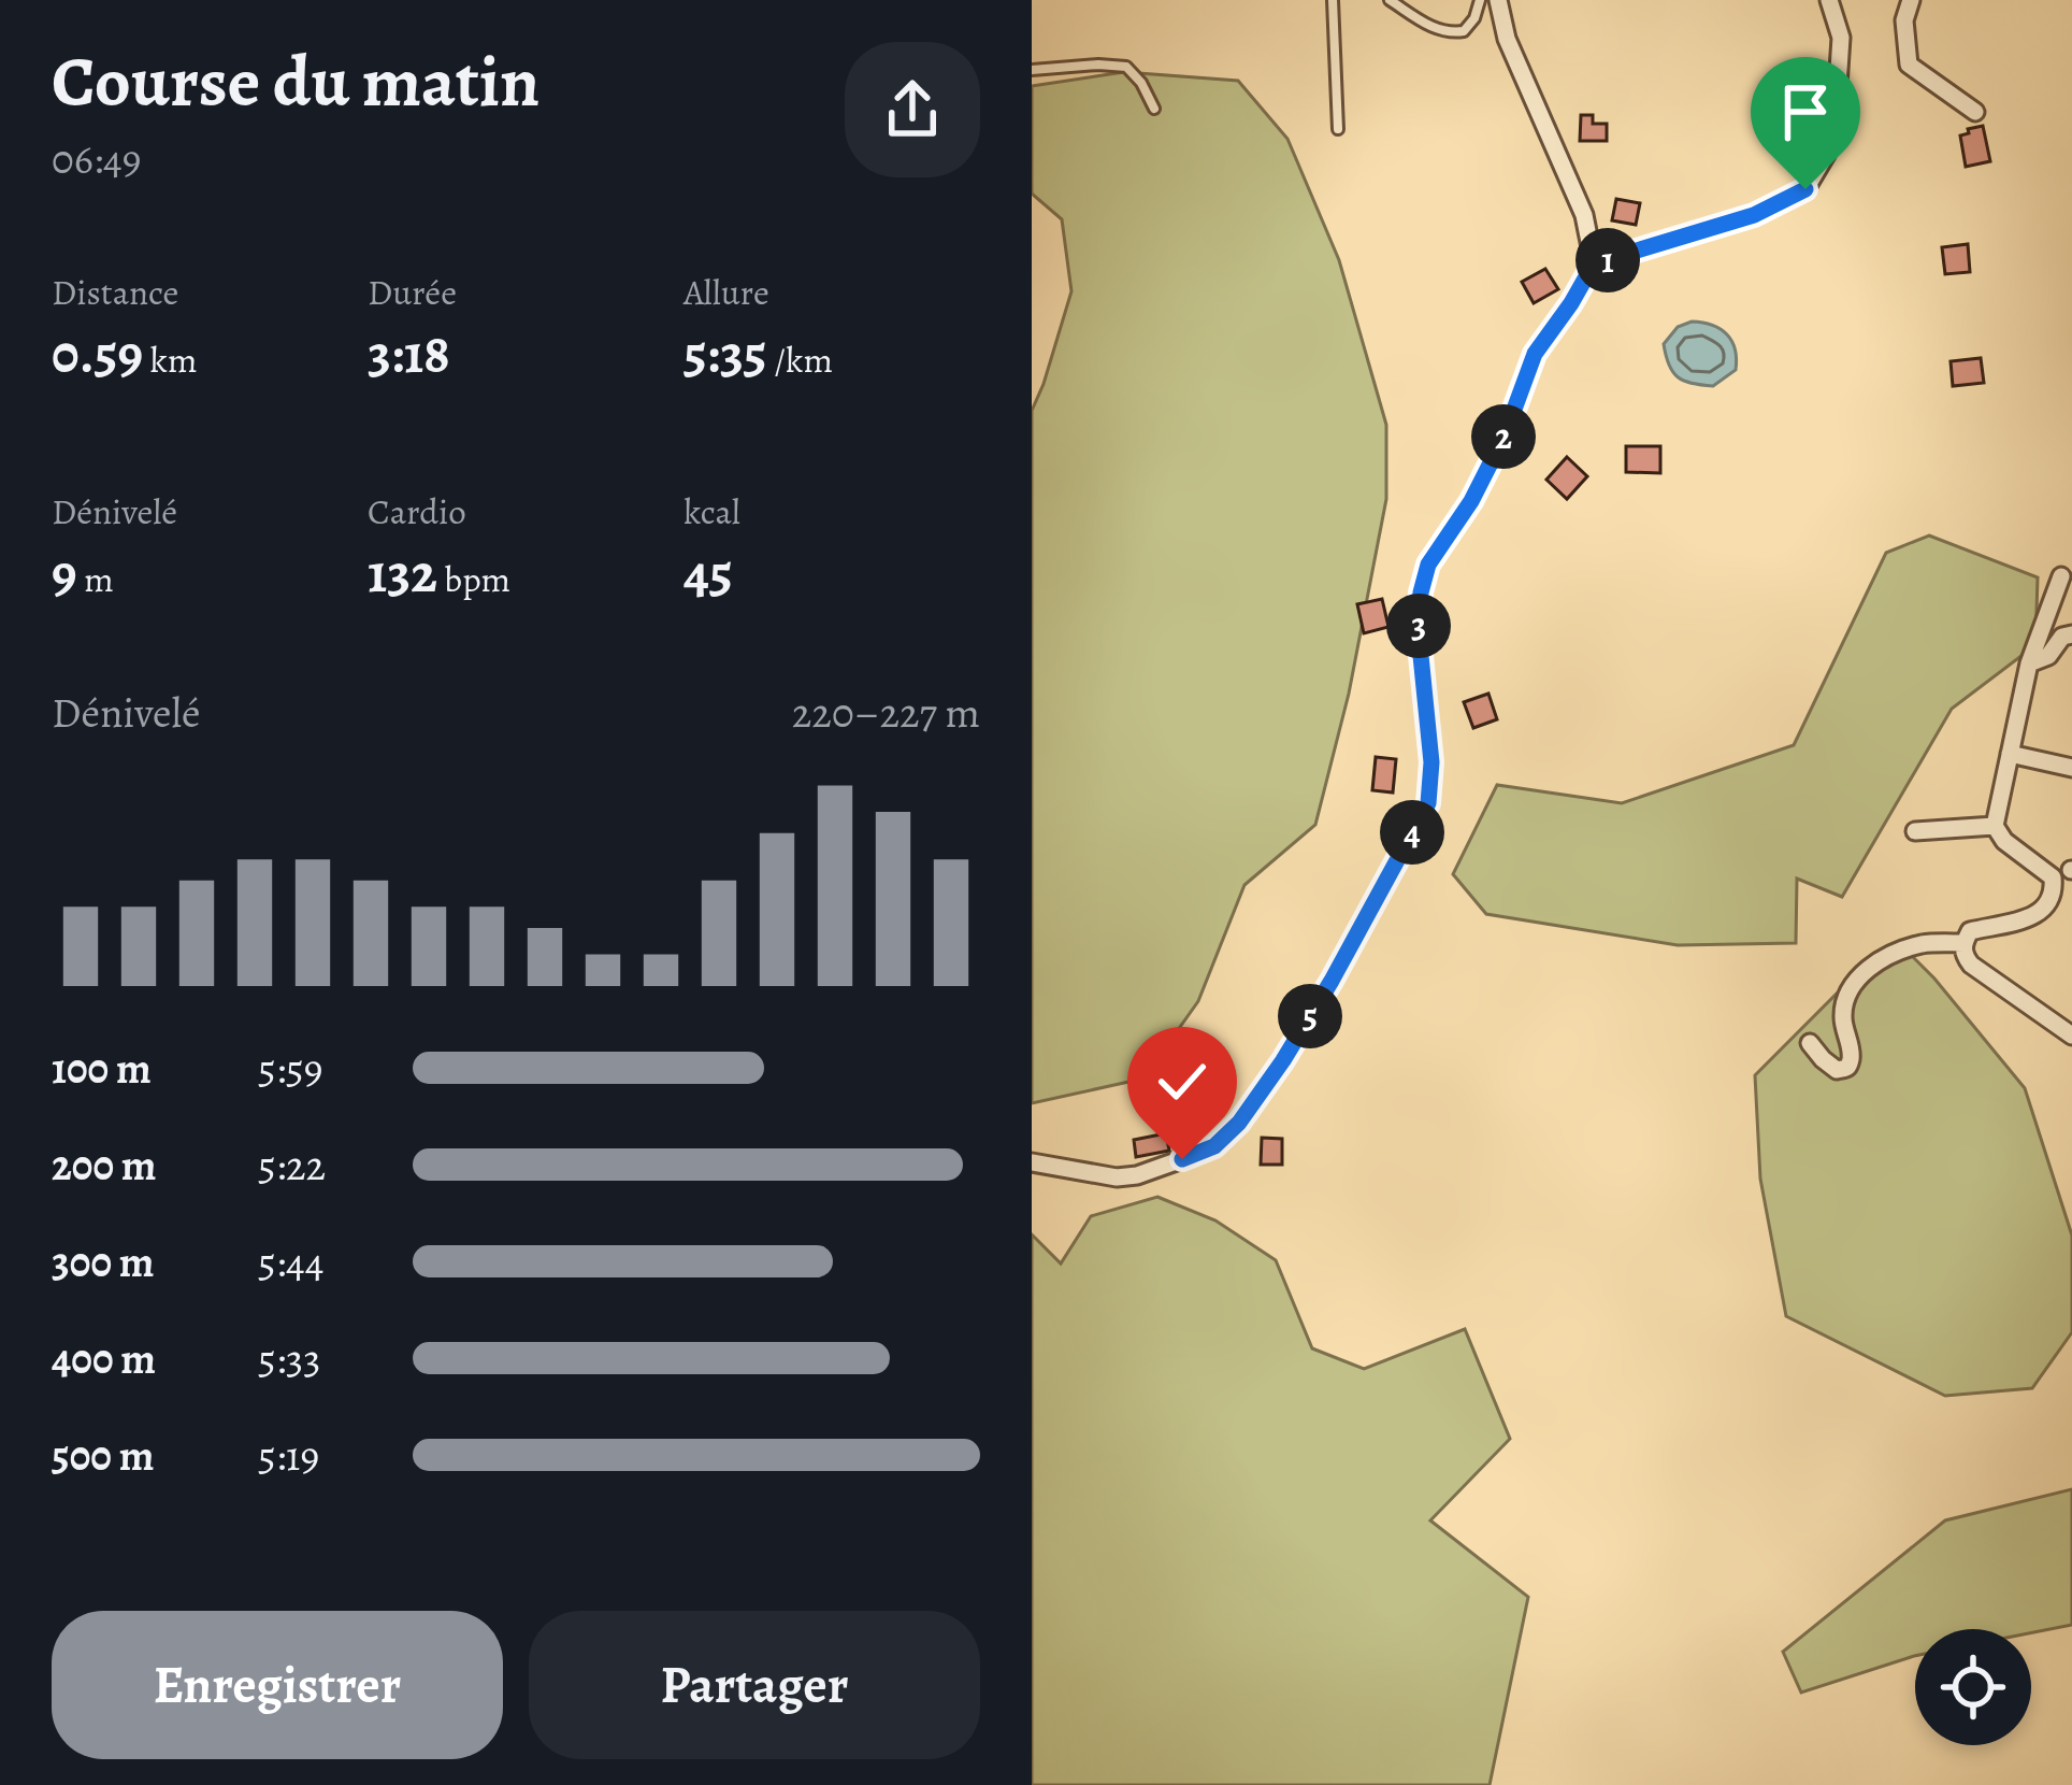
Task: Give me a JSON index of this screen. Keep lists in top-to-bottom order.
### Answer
{
  "page": {
    "heading": ["Course du matin", "06:49"],
    "stats": [
      ["Distance", "0.59 km"],
      ["Durée", "3:18"],
      ["Allure", "5:35 /km"],
      ["Dénivelé", "9 m"],
      ["Cardio", "132 bpm"],
      ["kcal", "45"]
    ],
    "pins": [
      "1",
      "2",
      "3",
      "4",
      "5"
    ],
    "chart": ["Dénivelé", "220–227 m"],
    "list": [
      {
        "name": "100 m",
        "note": "5:59"
      },
      {
        "name": "200 m",
        "note": "5:22"
      },
      {
        "name": "300 m",
        "note": "5:44"
      },
      {
        "name": "400 m",
        "note": "5:33"
      },
      {
        "name": "500 m",
        "note": "5:19"
      }
    ],
    "buttons": ["Enregistrer", "Partager"]
  }
}
